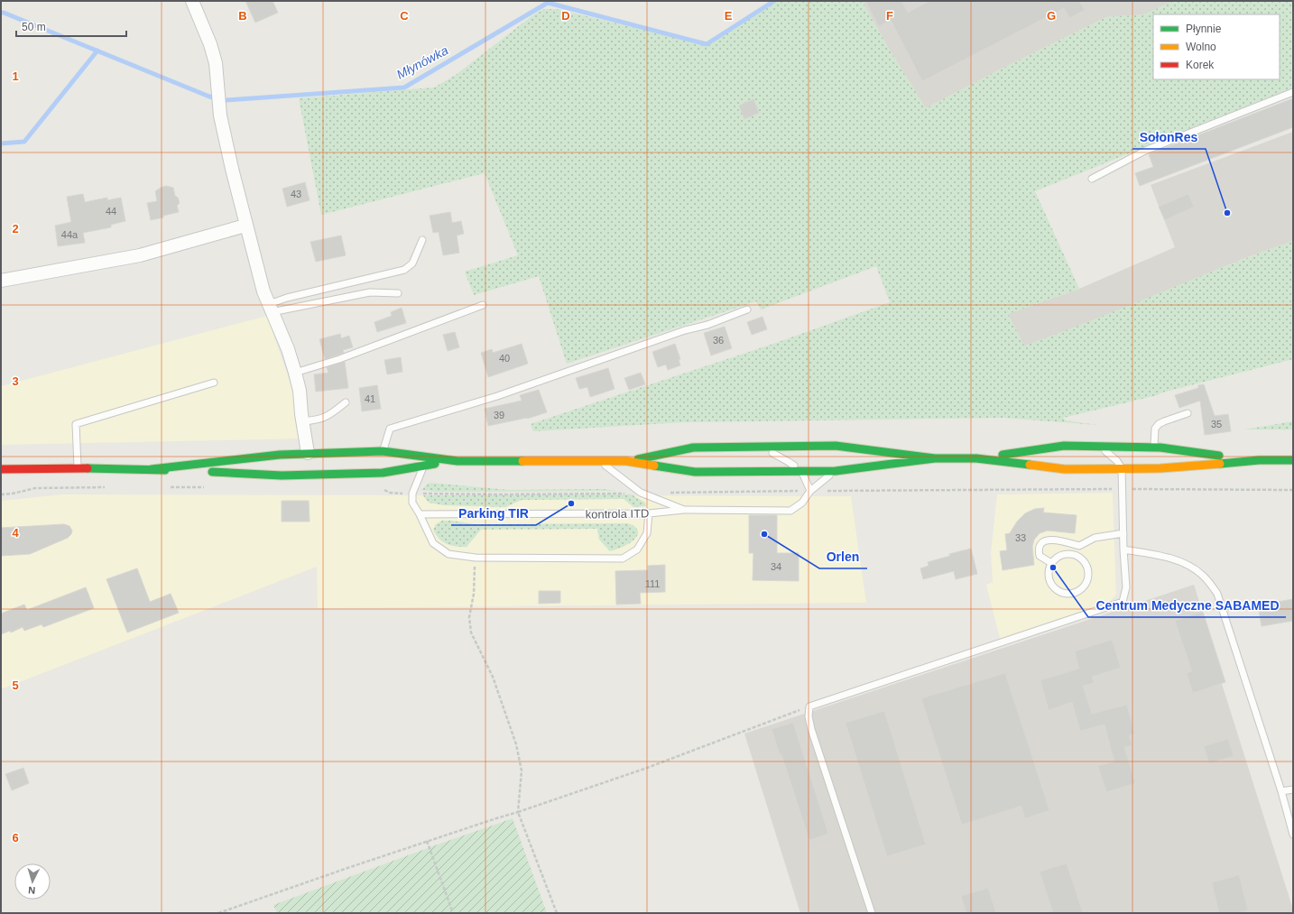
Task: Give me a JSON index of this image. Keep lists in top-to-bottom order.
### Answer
{
  "streets": {
    "lane": ["kontrola ITD"]
  },
  "water": ["Młynówka"],
  "places": [
    "SołonRes",
    "Parking TIR",
    "Orlen",
    "Centrum Medyczne SABAMED"
  ],
  "house_numbers": [
    "43",
    "44",
    "44a",
    "36",
    "40",
    "41",
    "39",
    "35",
    "33",
    "34",
    "111"
  ],
  "legend": ["Płynnie", "Wolno", "Korek"],
  "scale_bar": "50 m",
  "north": "bottom",
  "grid": {
    "columns": [
      "B",
      "C",
      "D",
      "E",
      "F",
      "G"
    ],
    "rows": [
      "1",
      "2",
      "3",
      "4",
      "5",
      "6"
    ]
  }
}
